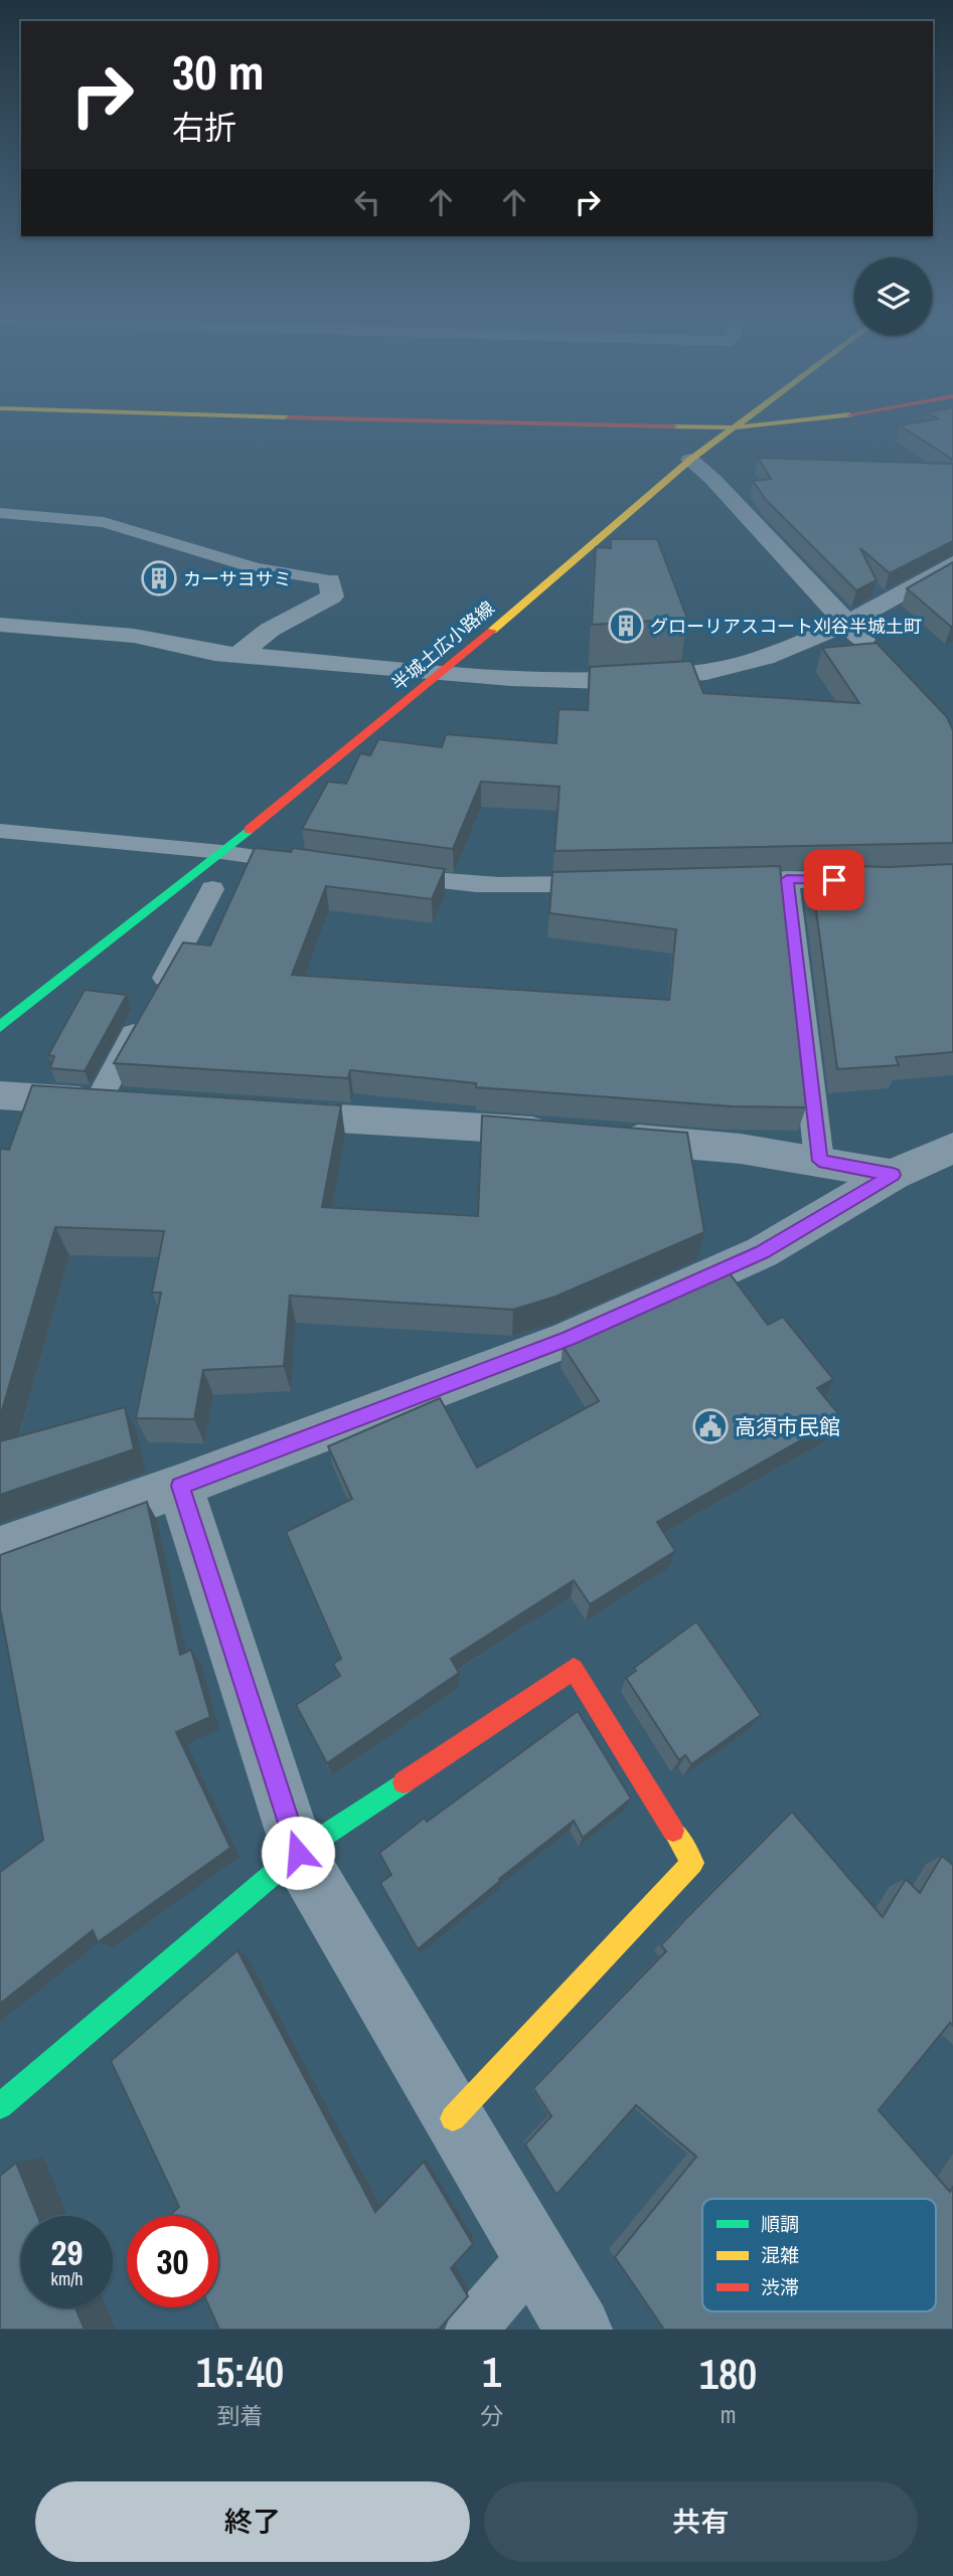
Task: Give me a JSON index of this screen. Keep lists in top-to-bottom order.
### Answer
{
  "streets": {
    "street": ["半城土広小路線"]
  },
  "places": {
    "building": ["カーサヨサミ", "グローリアスコート刈谷半城土町"],
    "public building": ["高須市民館"]
  },
  "legend": ["順調", "混雑", "渋滞"],
  "page": {
    "turn": ["30 m", "右折"],
    "speed": "29 km/h",
    "limit": "30",
    "eta": [
      "15:40",
      "到着",
      "1",
      "分",
      "180",
      "m"
    ],
    "buttons": ["終了", "共有"]
  }
}
